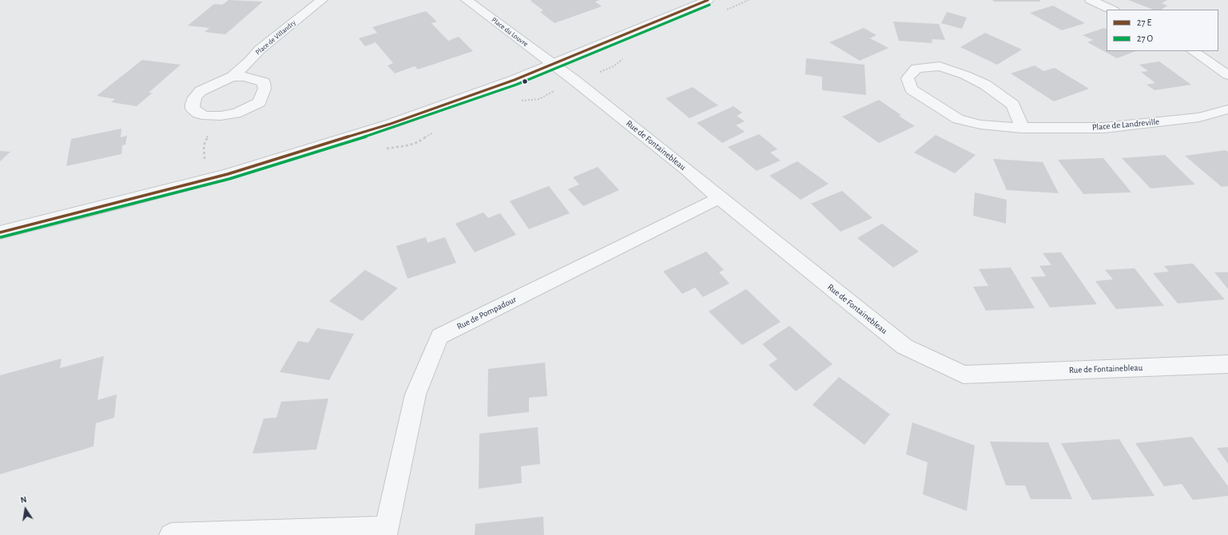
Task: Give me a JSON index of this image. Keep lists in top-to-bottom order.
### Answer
{
  "streets": {
    "street": [
      "Place du Louvre",
      "Place de Villandry",
      "Place de Landreville",
      "Rue de Fontainebleau",
      "Rue de Pompadour"
    ]
  },
  "crossings": [
    ["Place du Louvre", "Rue de Fontainebleau"],
    ["Rue de Fontainebleau", "Rue de Pompadour"]
  ],
  "legend": ["27 E", "27 O"],
  "north": "top"
}
